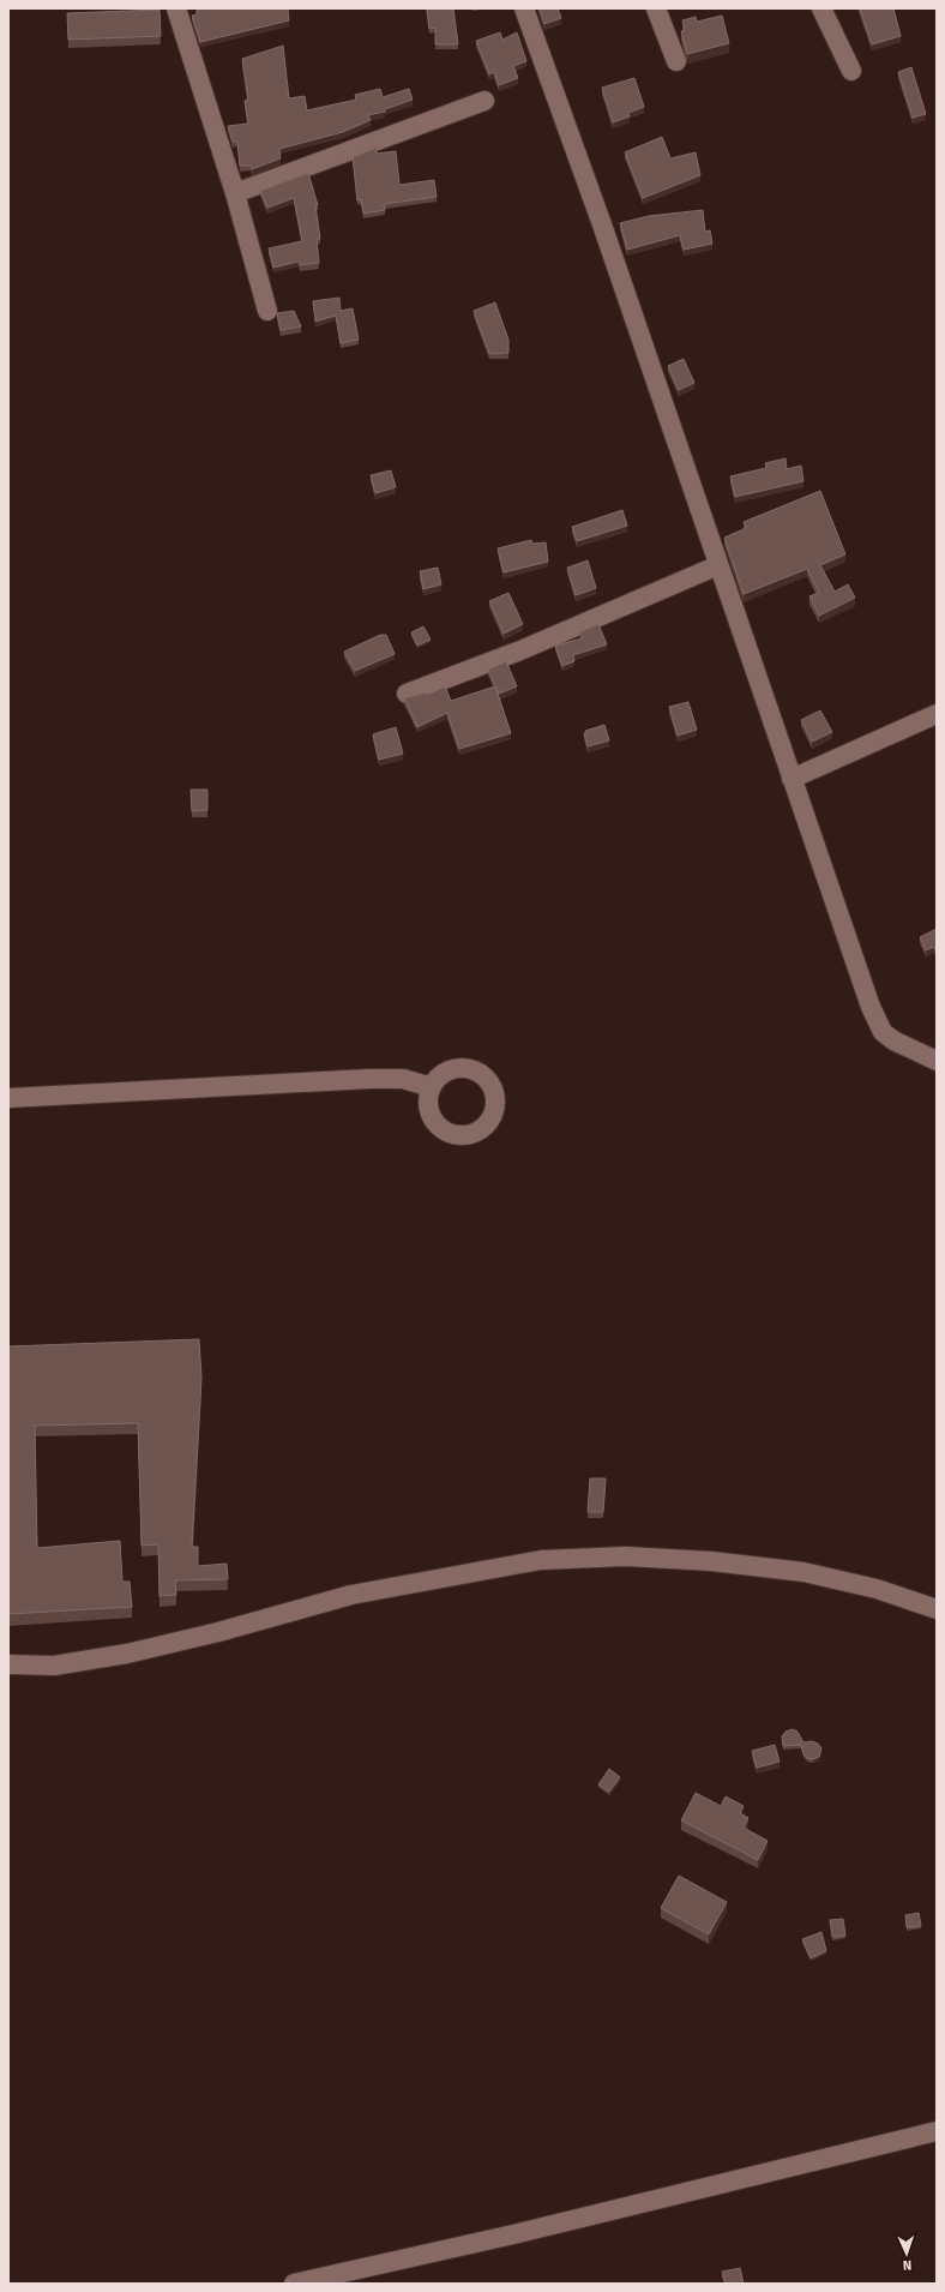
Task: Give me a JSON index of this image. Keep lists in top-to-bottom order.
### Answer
{
  "north": "bottom"
}
